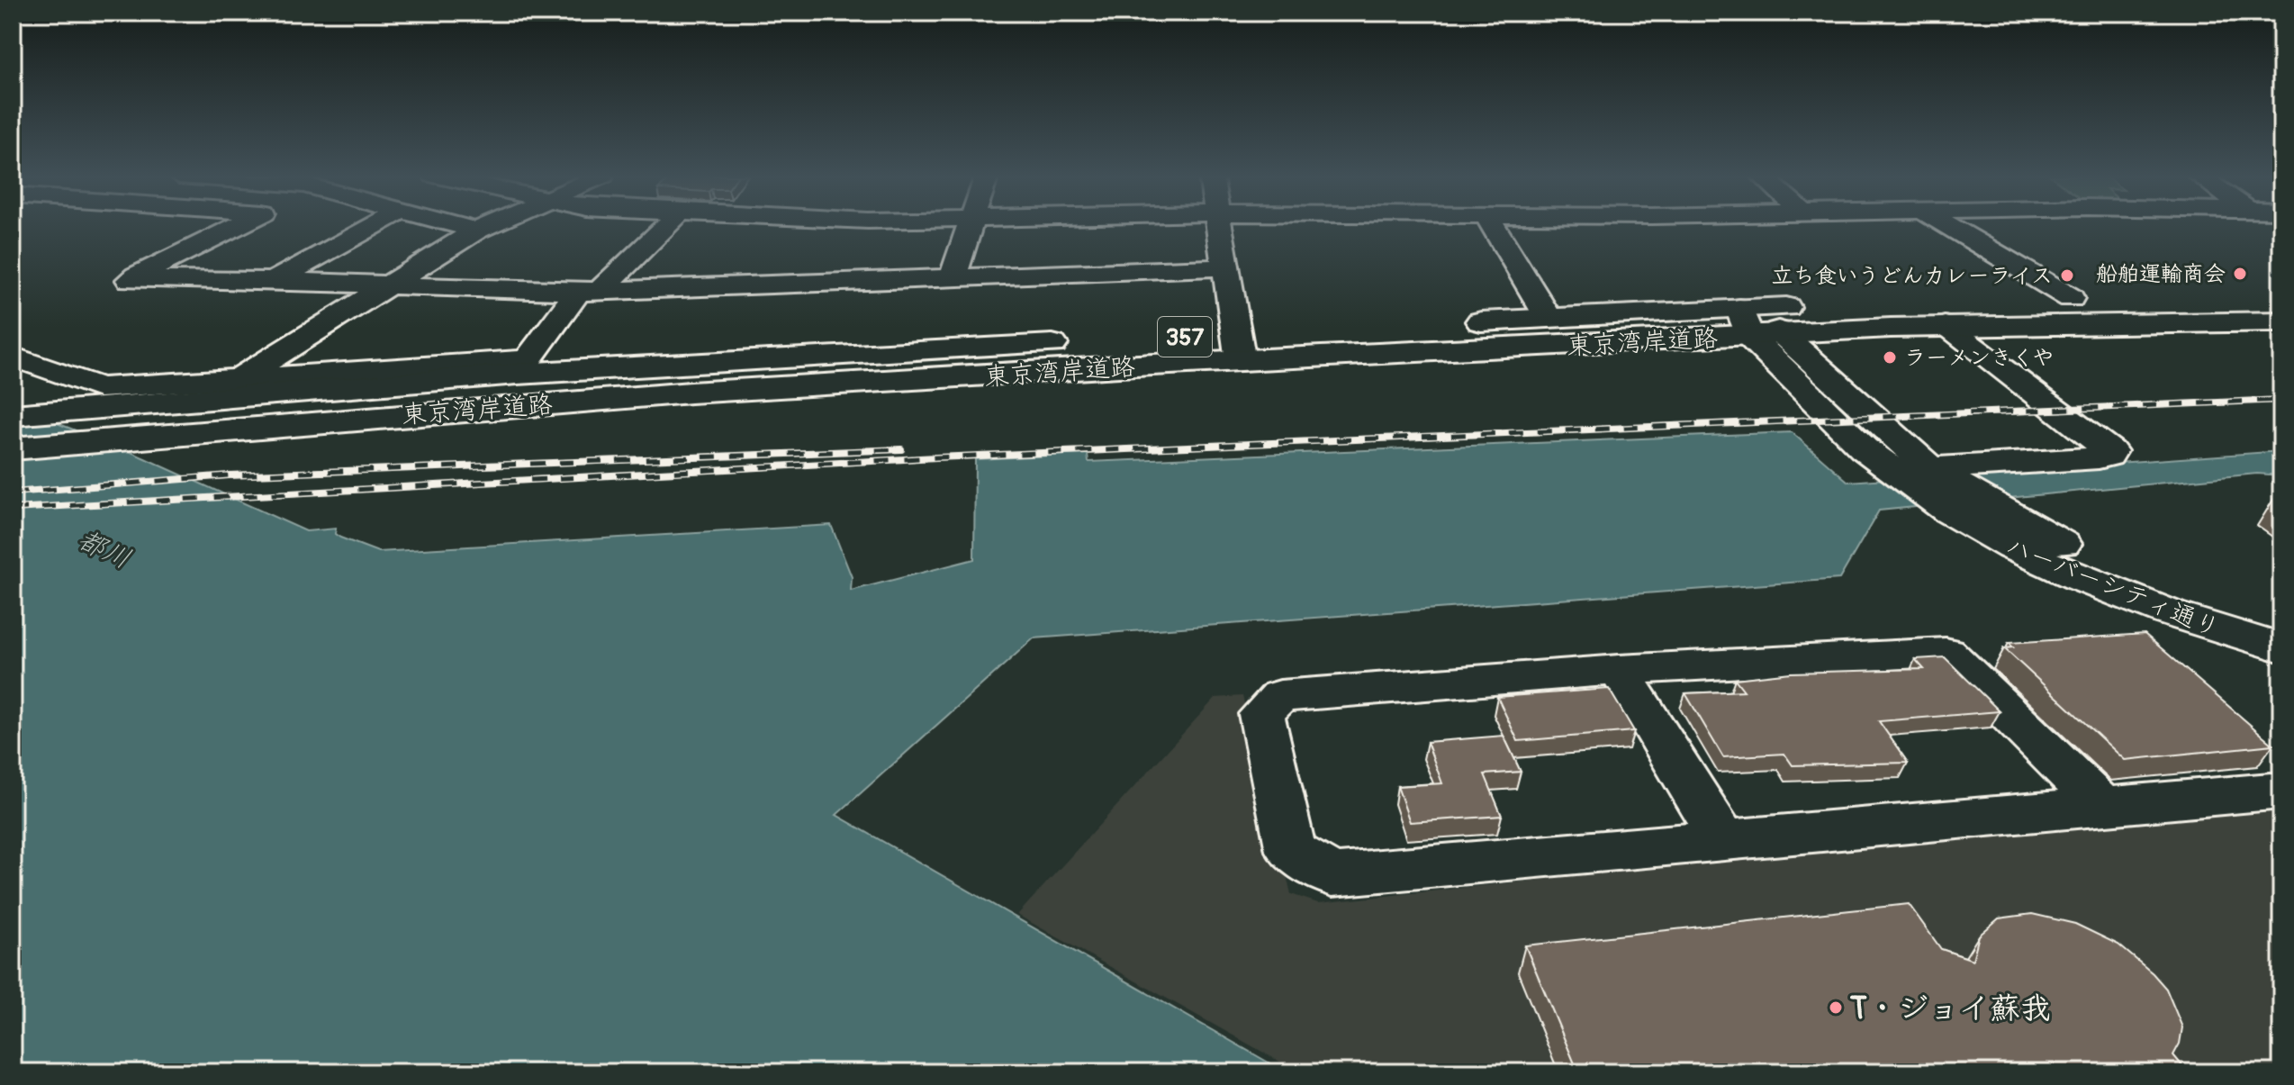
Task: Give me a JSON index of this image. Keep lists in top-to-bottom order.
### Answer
{
  "streets": {
    "highway": ["357", "東京湾岸道路"],
    "street": ["ハーバーシティ通り"]
  },
  "crossings": [
    ["東京湾岸道路", "ハーバーシティ通り"]
  ],
  "water": ["都川"],
  "places": [
    "船舶運輸商会",
    "立ち食いうどんカレーライス",
    "ラーメンきくや",
    "T・ジョイ蘇我"
  ]
}
